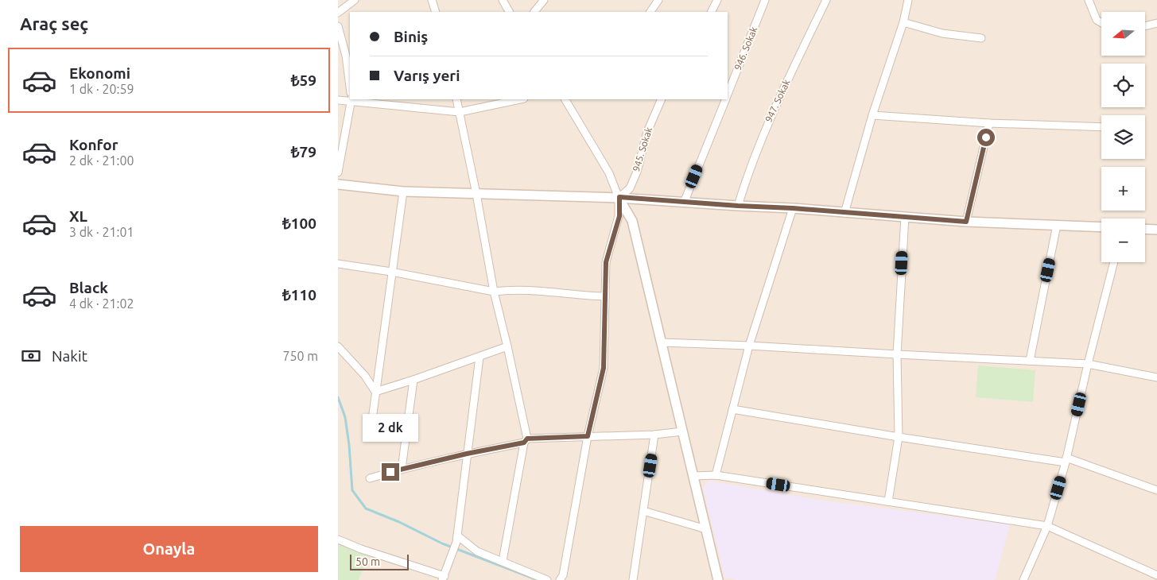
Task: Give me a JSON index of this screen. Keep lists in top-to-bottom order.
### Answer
{
  "streets": {
    "street": ["946. Sokak", "947. Sokak", "945. Sokak"]
  },
  "scale_bar": "50 m",
  "north": "left",
  "page": {
    "heading": "Araç seç",
    "map_buttons": ["+", "−"],
    "banner": ["Biniş", "Varış yeri"],
    "list": [
      {
        "name": "Ekonomi",
        "note": "1 dk · 20:59",
        "value": "₺59"
      },
      {
        "name": "Konfor",
        "note": "2 dk · 21:00",
        "value": "₺79"
      },
      {
        "name": "XL",
        "note": "3 dk · 21:01",
        "value": "₺100"
      },
      {
        "name": "Black",
        "note": "4 dk · 21:02",
        "value": "₺110"
      }
    ],
    "pay": ["Nakit", "750 m"],
    "bubble": "2 dk",
    "buttons": "Onayla",
    "scale": "50 m"
  }
}
